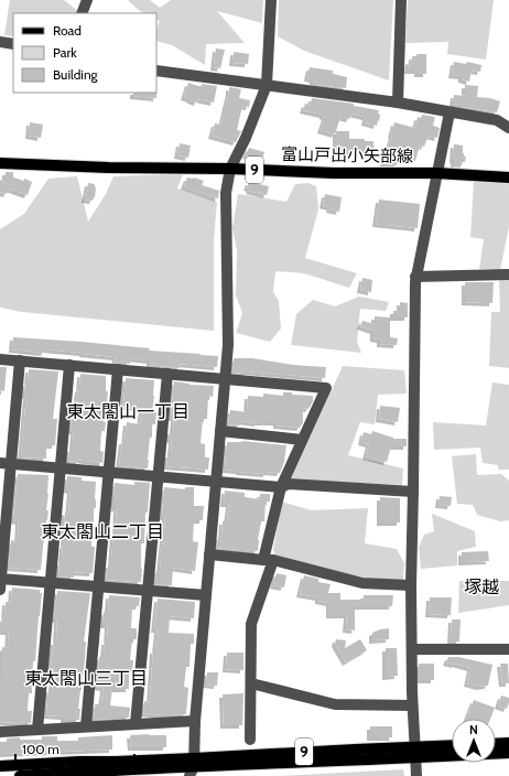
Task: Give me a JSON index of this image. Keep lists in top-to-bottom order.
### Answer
{
  "streets": {
    "main road": ["富山戸出小矢部線", "9"]
  },
  "districts": [
    "東太閤山一丁目",
    "東太閤山二丁目",
    "塚越",
    "東太閤山三丁目"
  ],
  "legend": ["Road", "Park", "Building"],
  "scale_bar": "100 m",
  "north": "top"
}
